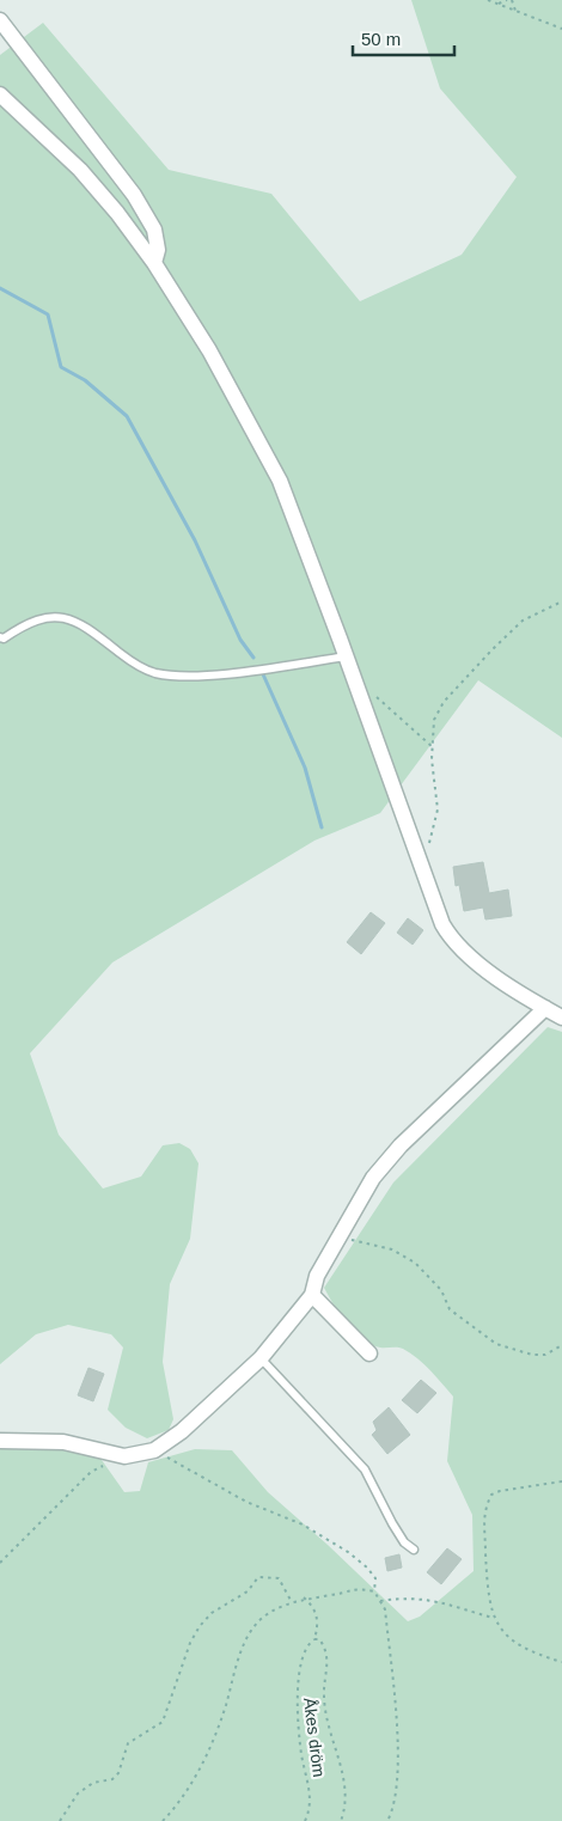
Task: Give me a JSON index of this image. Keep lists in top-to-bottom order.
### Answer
{
  "streets": {
    "path": ["Åkes dröm"]
  },
  "scale_bar": "50 m"
}
